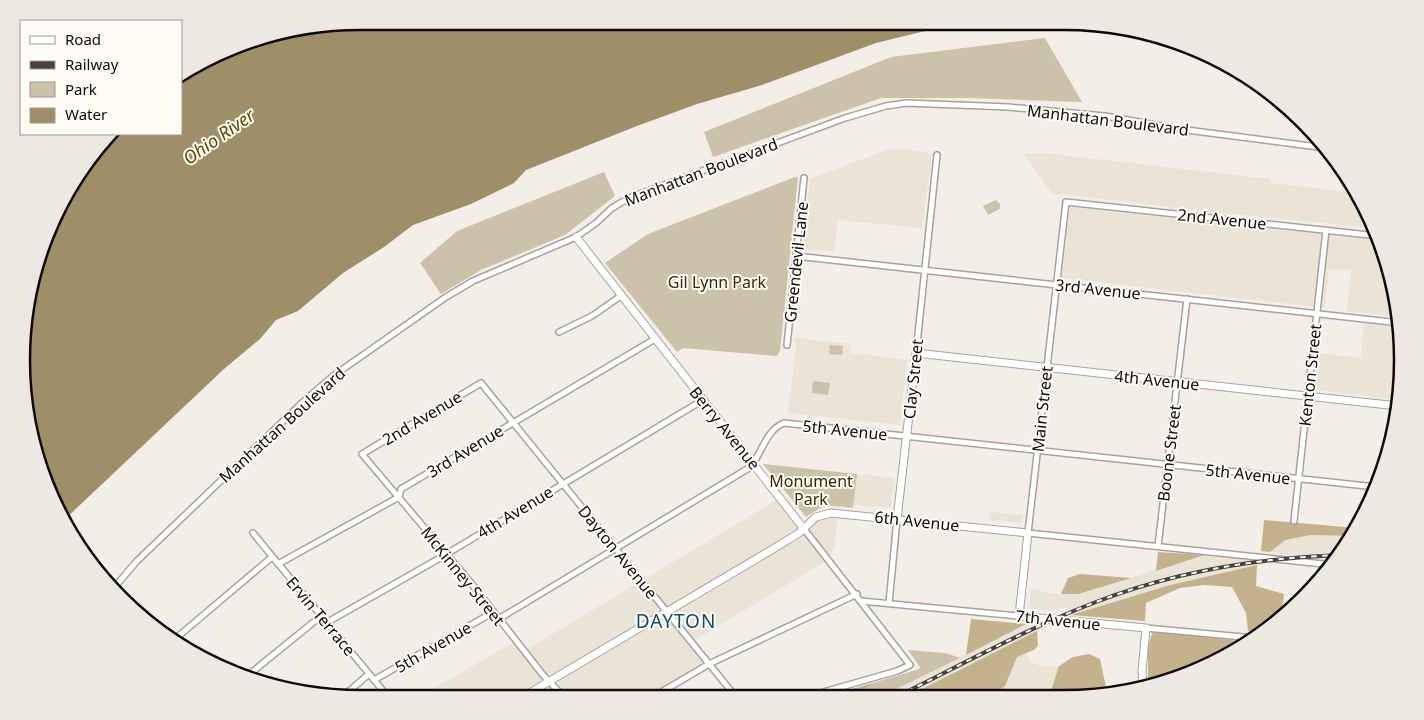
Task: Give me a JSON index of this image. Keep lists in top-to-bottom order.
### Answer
{
  "streets": {
    "street": [
      "Manhattan Boulevard",
      "2nd Avenue",
      "Greendevil Lane",
      "3rd Avenue",
      "Kenton Street",
      "Clay Street",
      "4th Avenue",
      "Main Street",
      "Berry Avenue",
      "5th Avenue",
      "Boone Street",
      "6th Avenue",
      "Dayton Avenue",
      "McKinney Street",
      "Ervin Terrace",
      "7th Avenue"
    ]
  },
  "crossings": [
    ["Manhattan Boulevard", "Berry Avenue"],
    ["2nd Avenue", "Kenton Street"],
    ["2nd Avenue", "Main Street"],
    ["2nd Avenue", "Dayton Avenue"],
    ["2nd Avenue", "McKinney Street"],
    ["Greendevil Lane", "3rd Avenue"],
    ["3rd Avenue", "Kenton Street"],
    ["3rd Avenue", "Clay Street"],
    ["3rd Avenue", "Main Street"],
    ["3rd Avenue", "Berry Avenue"],
    ["3rd Avenue", "Boone Street"],
    ["3rd Avenue", "Dayton Avenue"],
    ["3rd Avenue", "McKinney Street"],
    ["3rd Avenue", "Ervin Terrace"],
    ["Kenton Street", "4th Avenue"],
    ["Kenton Street", "5th Avenue"],
    ["Clay Street", "4th Avenue"],
    ["Clay Street", "5th Avenue"],
    ["Clay Street", "6th Avenue"],
    ["Clay Street", "7th Avenue"],
    ["4th Avenue", "Main Street"],
    ["4th Avenue", "Berry Avenue"],
    ["4th Avenue", "Boone Street"],
    ["4th Avenue", "Dayton Avenue"],
    ["4th Avenue", "McKinney Street"],
    ["4th Avenue", "Ervin Terrace"],
    ["Main Street", "5th Avenue"],
    ["Main Street", "6th Avenue"],
    ["Main Street", "7th Avenue"],
    ["Berry Avenue", "5th Avenue"],
    ["Berry Avenue", "6th Avenue"],
    ["Berry Avenue", "7th Avenue"],
    ["5th Avenue", "Boone Street"],
    ["5th Avenue", "McKinney Street"],
    ["5th Avenue", "Ervin Terrace"],
    ["Boone Street", "6th Avenue"],
    ["6th Avenue", "Dayton Avenue"],
    ["6th Avenue", "McKinney Street"]
  ],
  "districts": ["DAYTON"],
  "water": ["Ohio River"],
  "parks": ["Gil Lynn Park", "Monument Park"],
  "legend": [
    "Road",
    "Railway",
    "Park",
    "Water"
  ]
}
